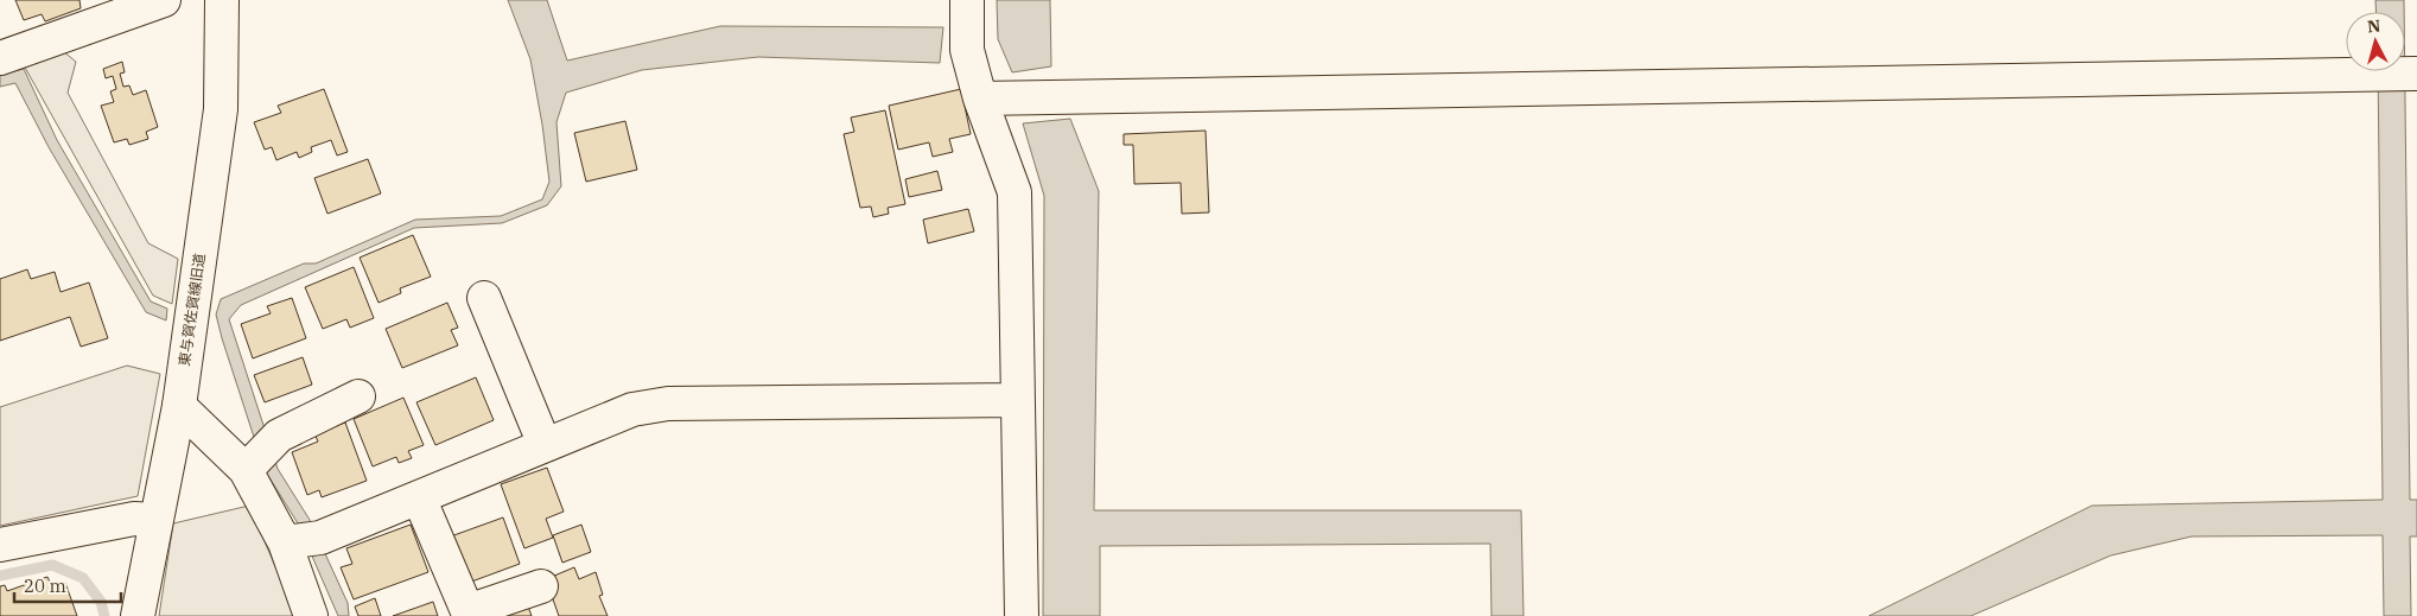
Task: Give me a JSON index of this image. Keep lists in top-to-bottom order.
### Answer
{
  "streets": {
    "street": ["東与賀佐賀線旧道"]
  },
  "scale_bar": "20 m",
  "north": "top"
}
